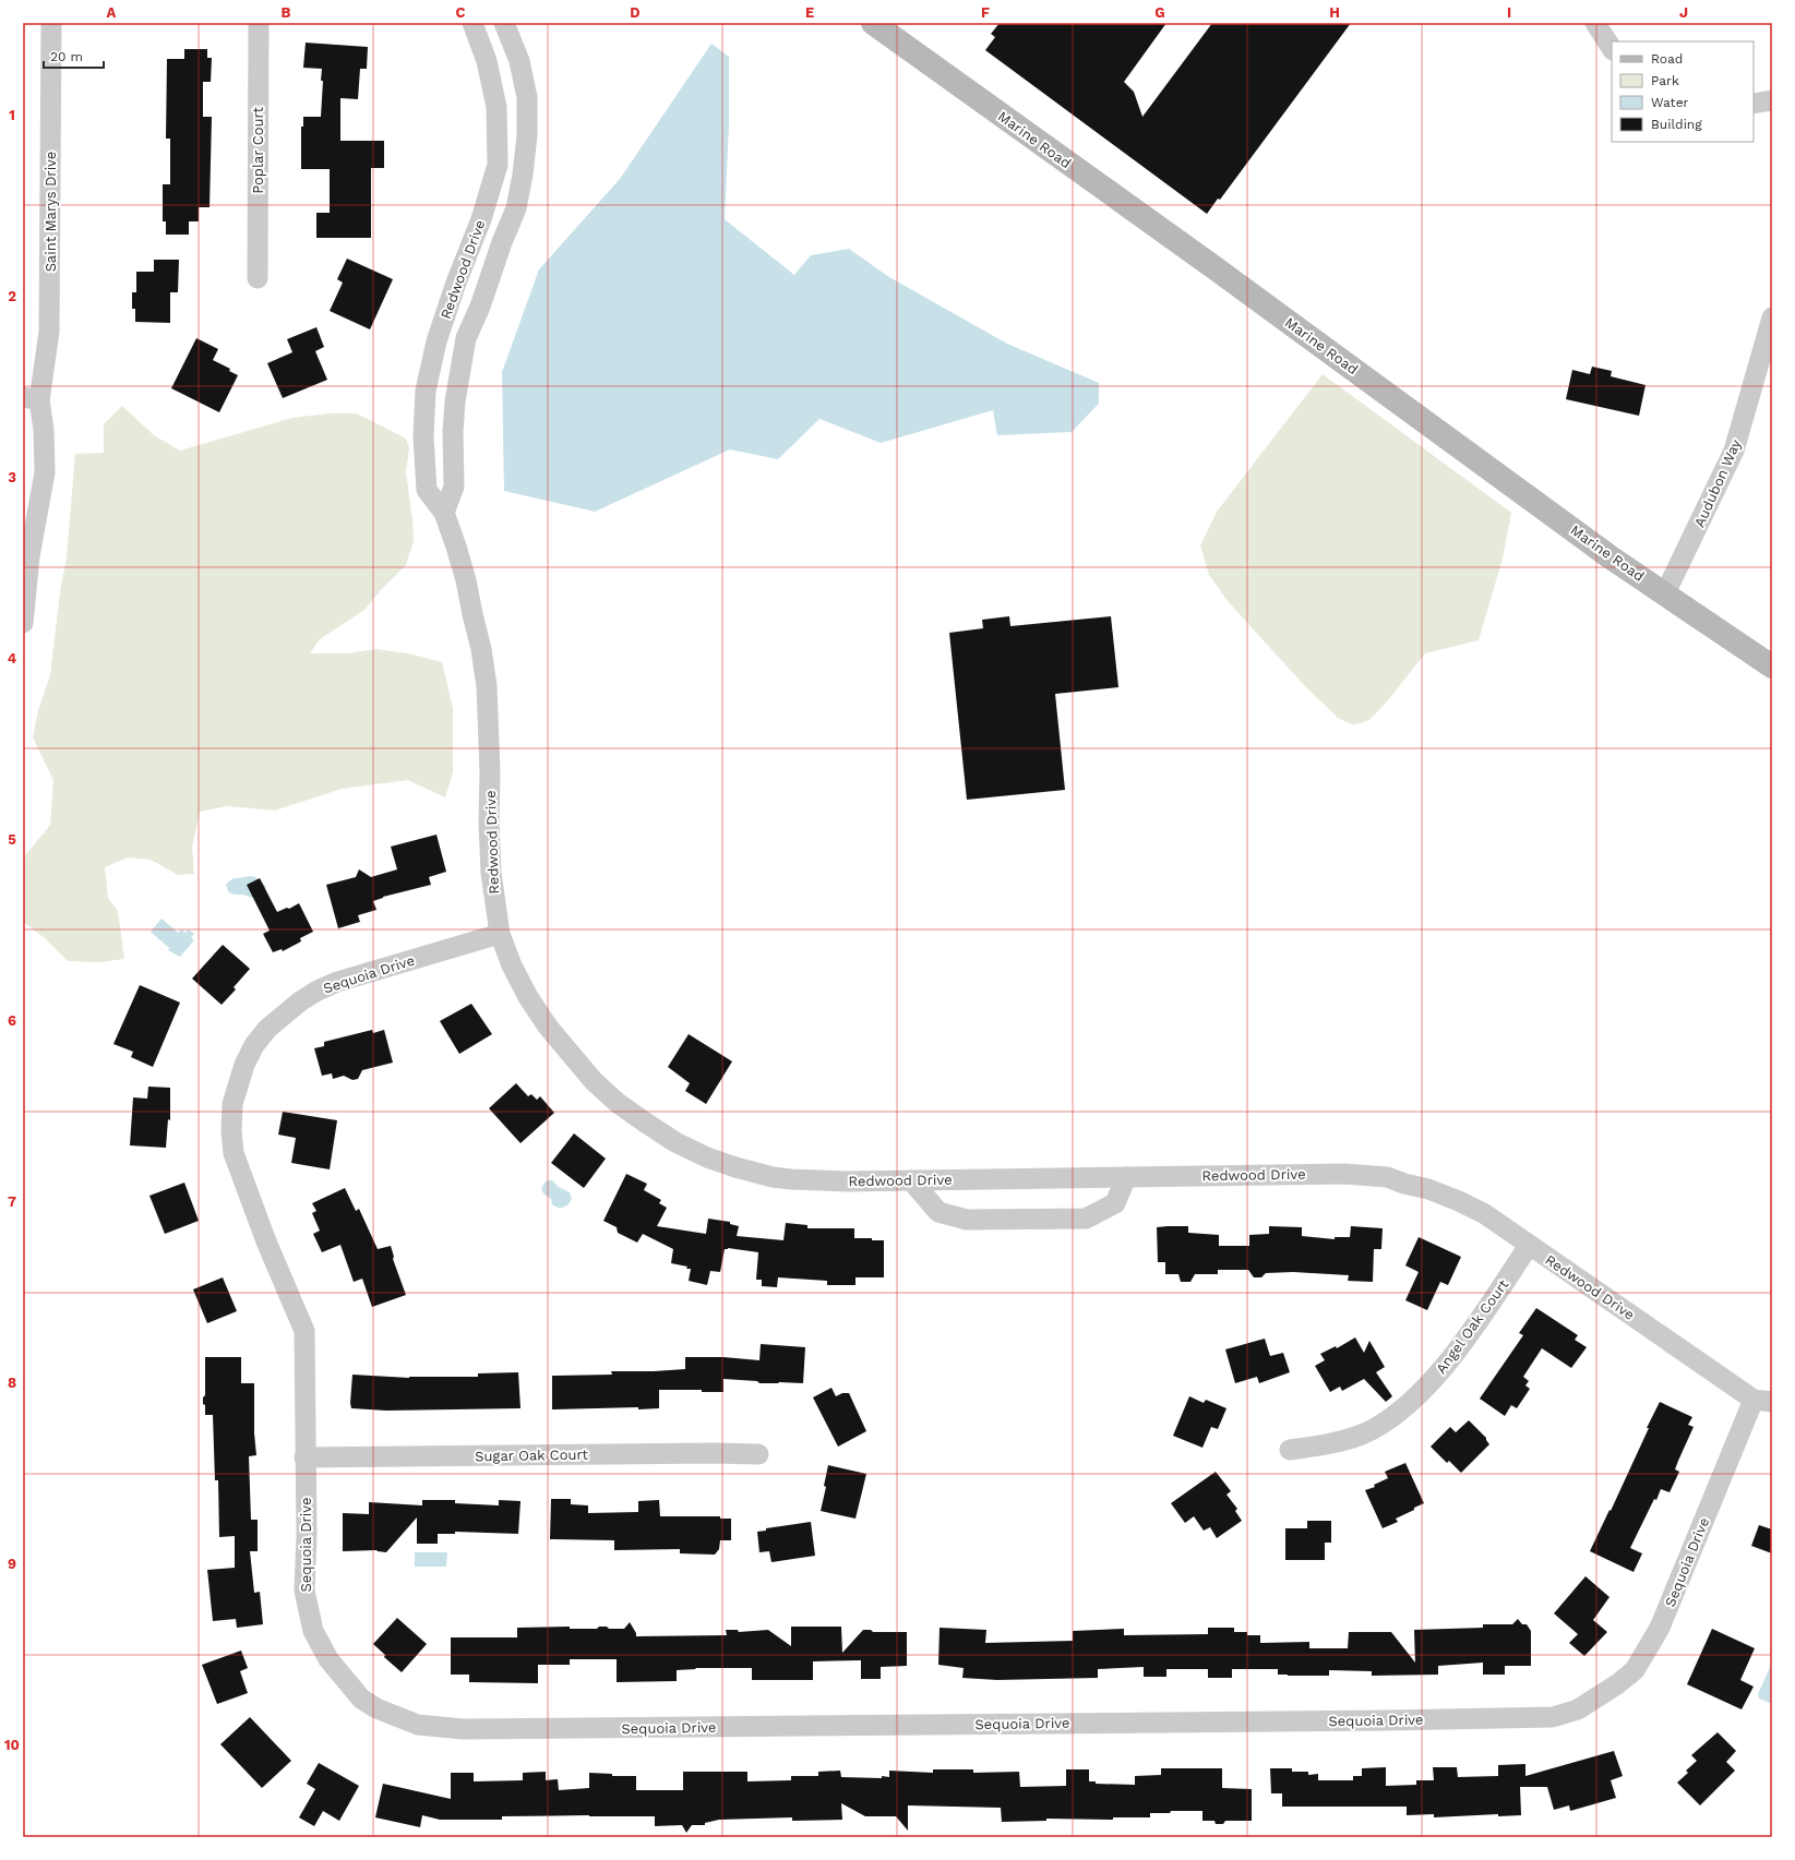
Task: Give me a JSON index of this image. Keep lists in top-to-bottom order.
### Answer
{
  "streets": {
    "main road": ["Marine Road"],
    "street": [
      "Poplar Court",
      "Saint Marys Drive",
      "Redwood Drive",
      "Audubon Way",
      "Sequoia Drive",
      "Angel Oak Court",
      "Sugar Oak Court"
    ]
  },
  "crossings": [
    ["Marine Road", "Audubon Way"],
    ["Redwood Drive", "Sequoia Drive"],
    ["Redwood Drive", "Angel Oak Court"],
    ["Sequoia Drive", "Sugar Oak Court"]
  ],
  "legend": [
    "Road",
    "Park",
    "Water",
    "Building"
  ],
  "scale_bar": "20 m",
  "grid": {
    "columns": [
      "A",
      "B",
      "C",
      "D",
      "E",
      "F",
      "G",
      "H",
      "I",
      "J"
    ],
    "rows": [
      "1",
      "2",
      "3",
      "4",
      "5",
      "6",
      "7",
      "8",
      "9",
      "10"
    ]
  }
}
